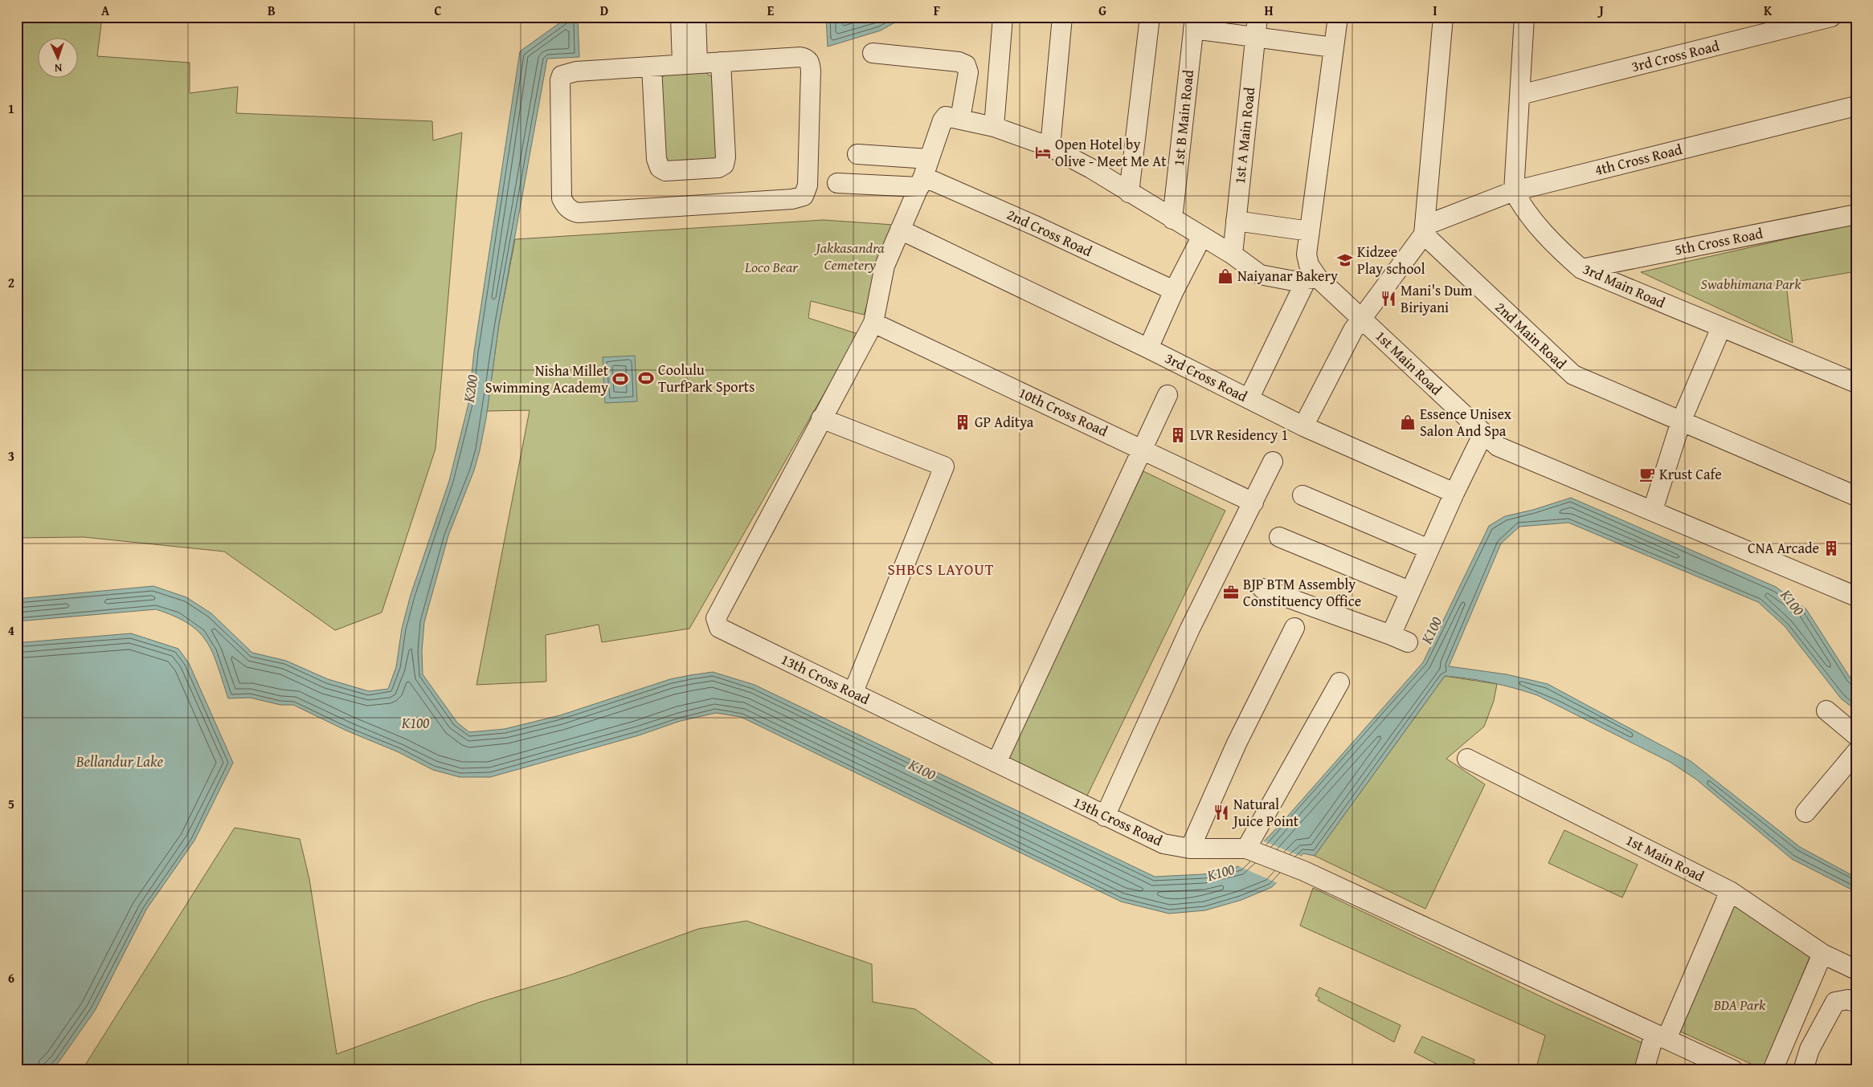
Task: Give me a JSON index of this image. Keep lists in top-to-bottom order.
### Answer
{
  "streets": {
    "street": [
      "3rd Cross Road",
      "1st B Main Road",
      "1st A Main Road",
      "4th Cross Road",
      "2nd Cross Road",
      "5th Cross Road",
      "3rd Main Road",
      "2nd Main Road",
      "1st Main Road",
      "10th Cross Road",
      "13th Cross Road"
    ]
  },
  "crossings": [
    ["3rd Cross Road", "13th Cross Road"],
    ["4th Cross Road", "3rd Main Road"],
    ["4th Cross Road", "2nd Main Road"],
    ["2nd Cross Road", "13th Cross Road"],
    ["5th Cross Road", "3rd Main Road"],
    ["10th Cross Road", "13th Cross Road"]
  ],
  "districts": ["SHBCS LAYOUT"],
  "water": ["K200", "K100", "Bellandur Lake"],
  "parks": [
    "Jakkasandra Cemetery",
    "Loco Bear",
    "Swabhimana Park",
    "BDA Park"
  ],
  "places": {
    "hotel": ["Open Hotel by Olive - Meet Me At"],
    "school or university": ["Kidzee Play school"],
    "shop": ["Naiyanar Bakery", "Essence Unisex Salon And Spa"],
    "restaurant": ["Mani's Dum Biriyani", "Natural Juice Point"],
    "sports": ["Coolulu TurfPark Sports", "Nisha Millet Swimming Academy"],
    "building": ["GP Aditya", "LVR Residency 1", "CNA Arcade"],
    "cafe": ["Krust Cafe"],
    "office": ["BJP BTM Assembly Constituency Office"]
  },
  "north": "bottom",
  "grid": {
    "columns": [
      "A",
      "B",
      "C",
      "D",
      "E",
      "F",
      "G",
      "H",
      "I",
      "J",
      "K"
    ],
    "rows": [
      "1",
      "2",
      "3",
      "4",
      "5",
      "6"
    ]
  }
}
